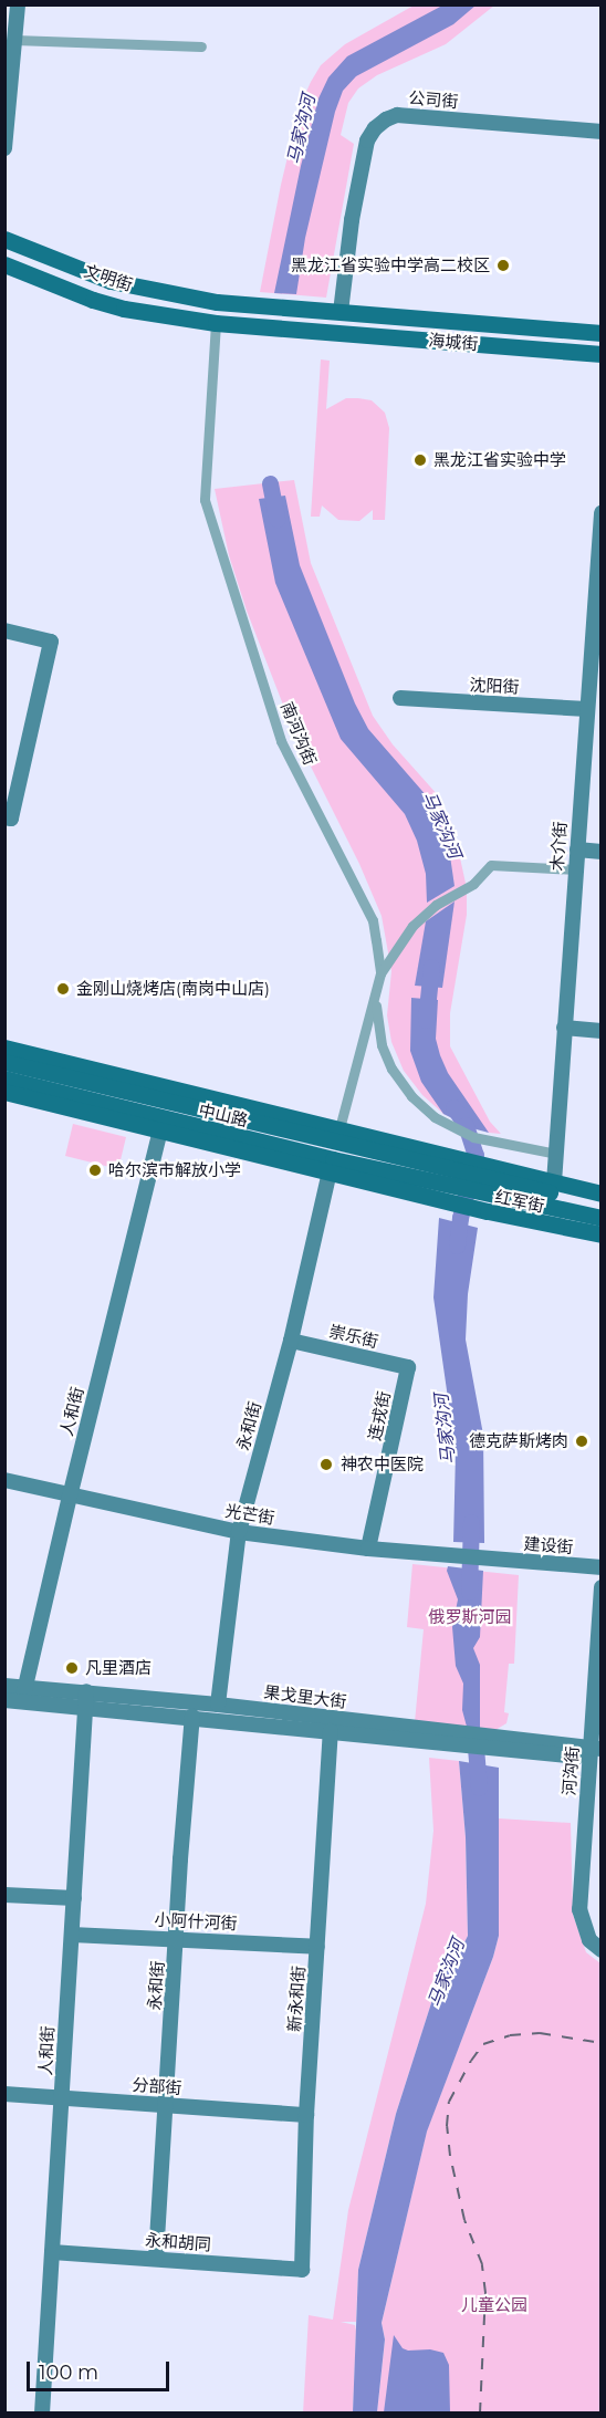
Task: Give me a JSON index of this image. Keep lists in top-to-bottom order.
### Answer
{
  "streets": {
    "main road": [
      "文明街",
      "海城街",
      "中山路",
      "红军街"
    ],
    "street": [
      "公司街",
      "沈阳街",
      "南河沟街",
      "木介街",
      "崇乐街",
      "人和街",
      "连戎街",
      "永和街",
      "光芒街",
      "建设街",
      "果戈里大街",
      "河沟街",
      "小阿什河街",
      "新永和街",
      "分部街",
      "永和胡同"
    ]
  },
  "crossings": [
    ["公司街", "海城街"],
    ["文明街", "海城街"],
    ["文明街", "南河沟街"],
    ["沈阳街", "木介街"],
    ["南河沟街", "中山路"],
    ["木介街", "红军街"],
    ["中山路", "红军街"],
    ["中山路", "永和街"],
    ["崇乐街", "连戎街"],
    ["崇乐街", "永和街"],
    ["人和街", "光芒街"],
    ["人和街", "果戈里大街"],
    ["人和街", "小阿什河街"],
    ["人和街", "分部街"],
    ["人和街", "永和胡同"],
    ["连戎街", "光芒街"],
    ["永和街", "光芒街"],
    ["永和街", "果戈里大街"],
    ["永和街", "小阿什河街"],
    ["永和街", "分部街"],
    ["永和街", "永和胡同"],
    ["光芒街", "建设街"],
    ["果戈里大街", "河沟街"],
    ["果戈里大街", "新永和街"],
    ["小阿什河街", "新永和街"],
    ["新永和街", "分部街"],
    ["新永和街", "永和胡同"]
  ],
  "water": ["马家沟河"],
  "parks": ["俄罗斯河园", "儿童公园"],
  "places": [
    "黑龙江省实验中学高二校区",
    "黑龙江省实验中学",
    "金刚山烧烤店(南岗中山店)",
    "哈尔滨市解放小学",
    "德克萨斯烤肉",
    "神农中医院",
    "凡里酒店"
  ],
  "scale_bar": "100 m"
}
